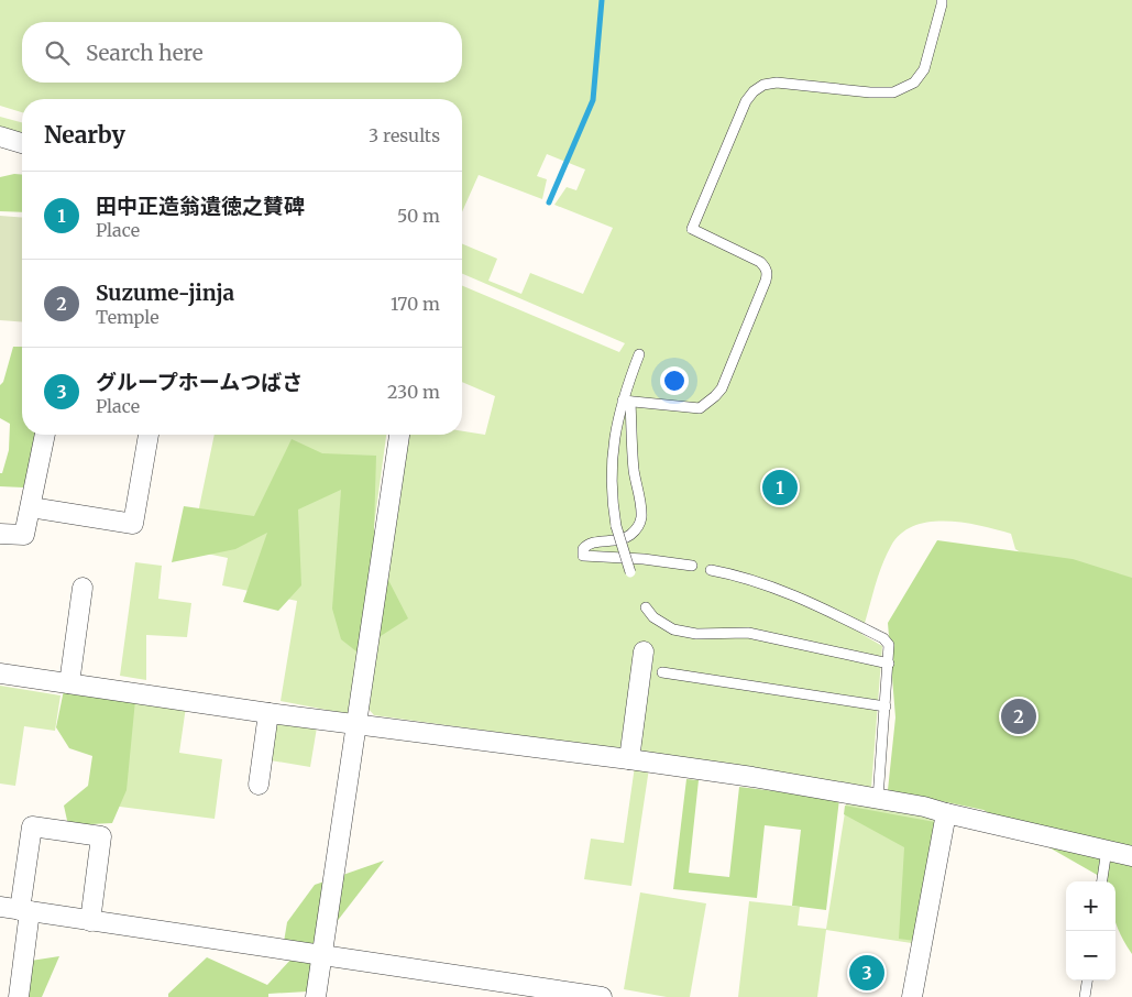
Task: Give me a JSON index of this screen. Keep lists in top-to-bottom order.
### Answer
{
  "page": {
    "search": "Search here",
    "heading": ["Nearby", "3 results"],
    "list": [
      {
        "mark": "1",
        "name": "田中正造翁遺徳之賛碑",
        "note": "Place",
        "value": "50 m"
      },
      {
        "mark": "2",
        "name": "Suzume-jinja",
        "note": "Temple",
        "value": "170 m"
      },
      {
        "mark": "3",
        "name": "グループホームつばさ",
        "note": "Place",
        "value": "230 m"
      }
    ],
    "pins": ["1", "2", "3"],
    "map_buttons": ["+", "−"]
  }
}
